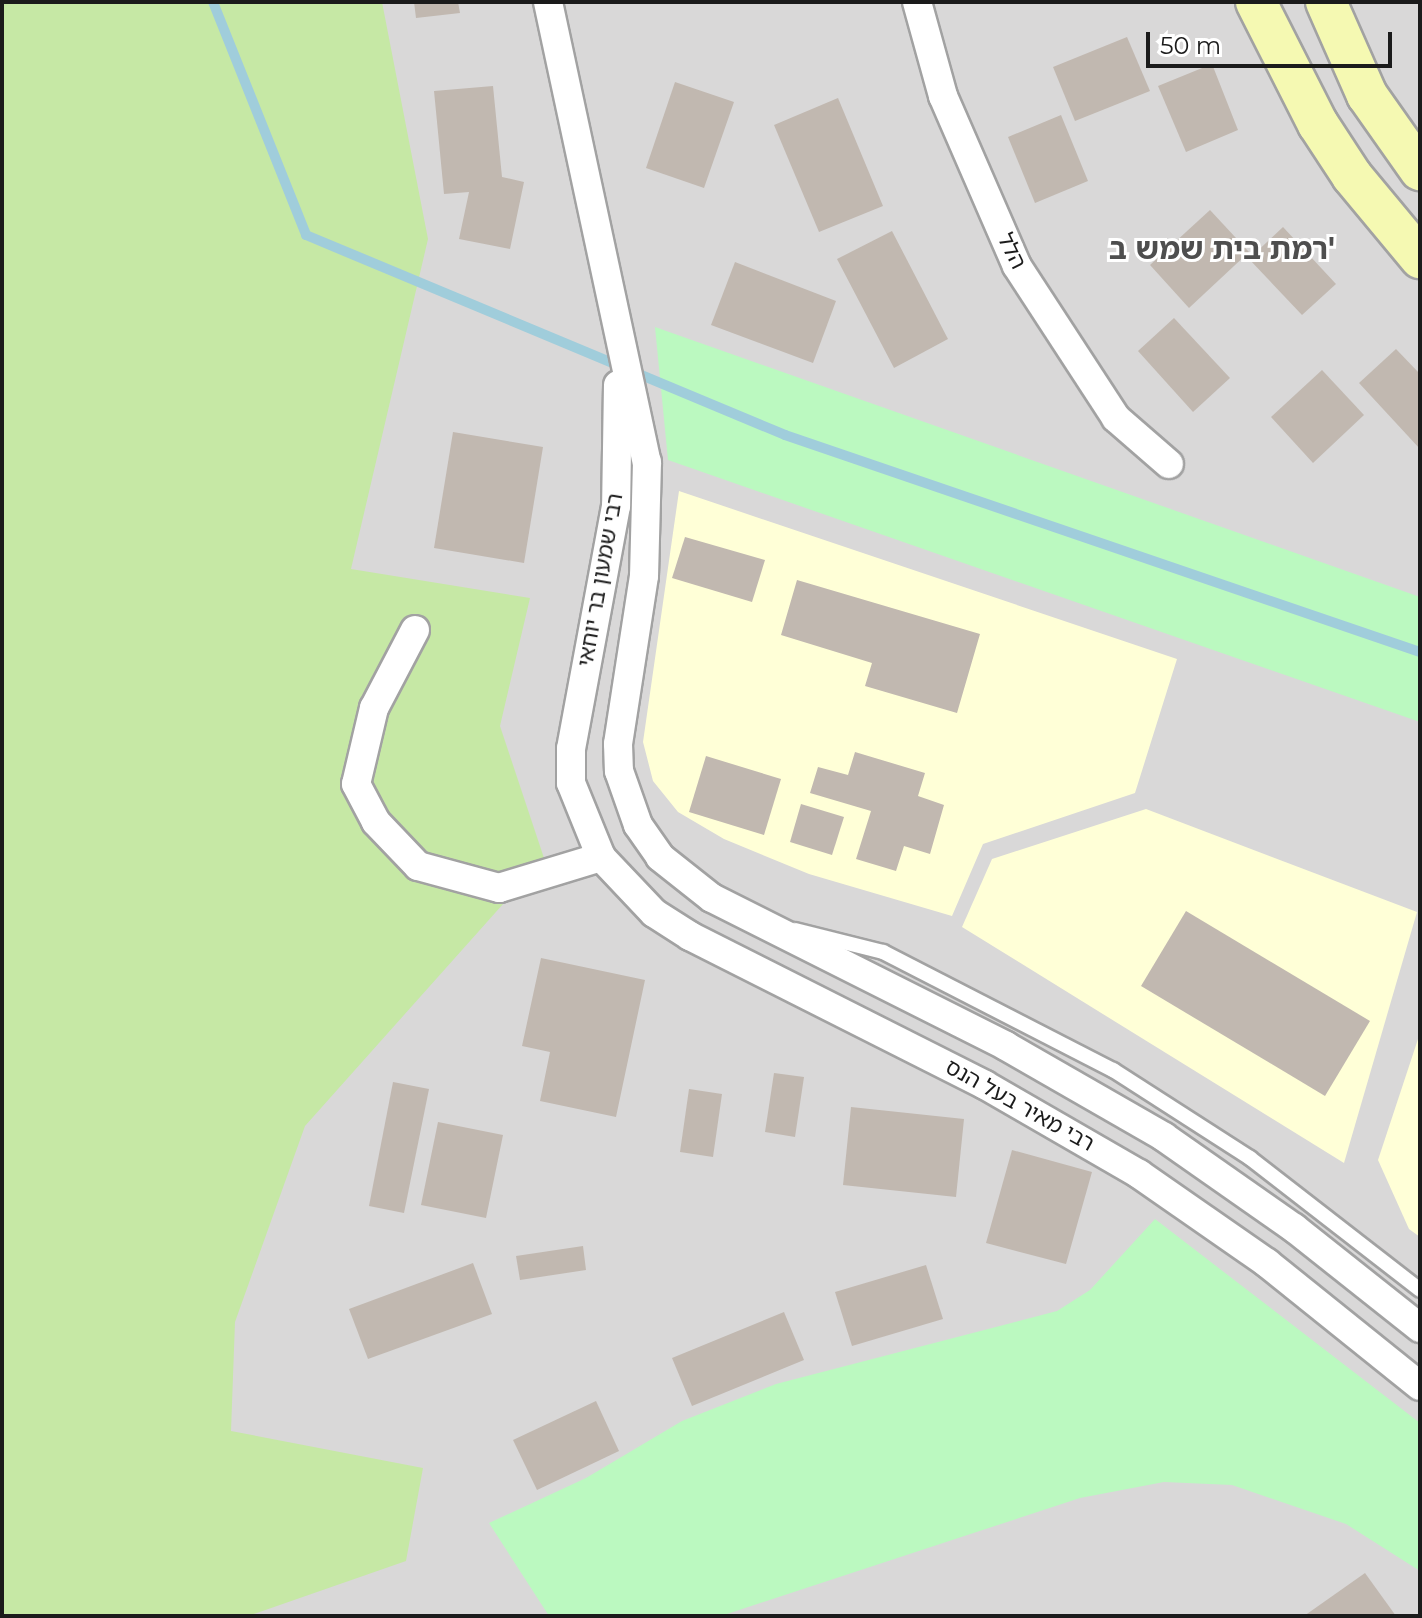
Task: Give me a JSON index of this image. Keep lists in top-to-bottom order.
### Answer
{
  "streets": {
    "street": ["הלל", "רבי שמעון בר יוחאי", "רבי מאיר בעל הנס"]
  },
  "crossings": [
    ["רבי שמעון בר יוחאי", "רבי מאיר בעל הנס"]
  ],
  "districts": ["רמת בית שמש ב'"],
  "scale_bar": "50 m"
}
